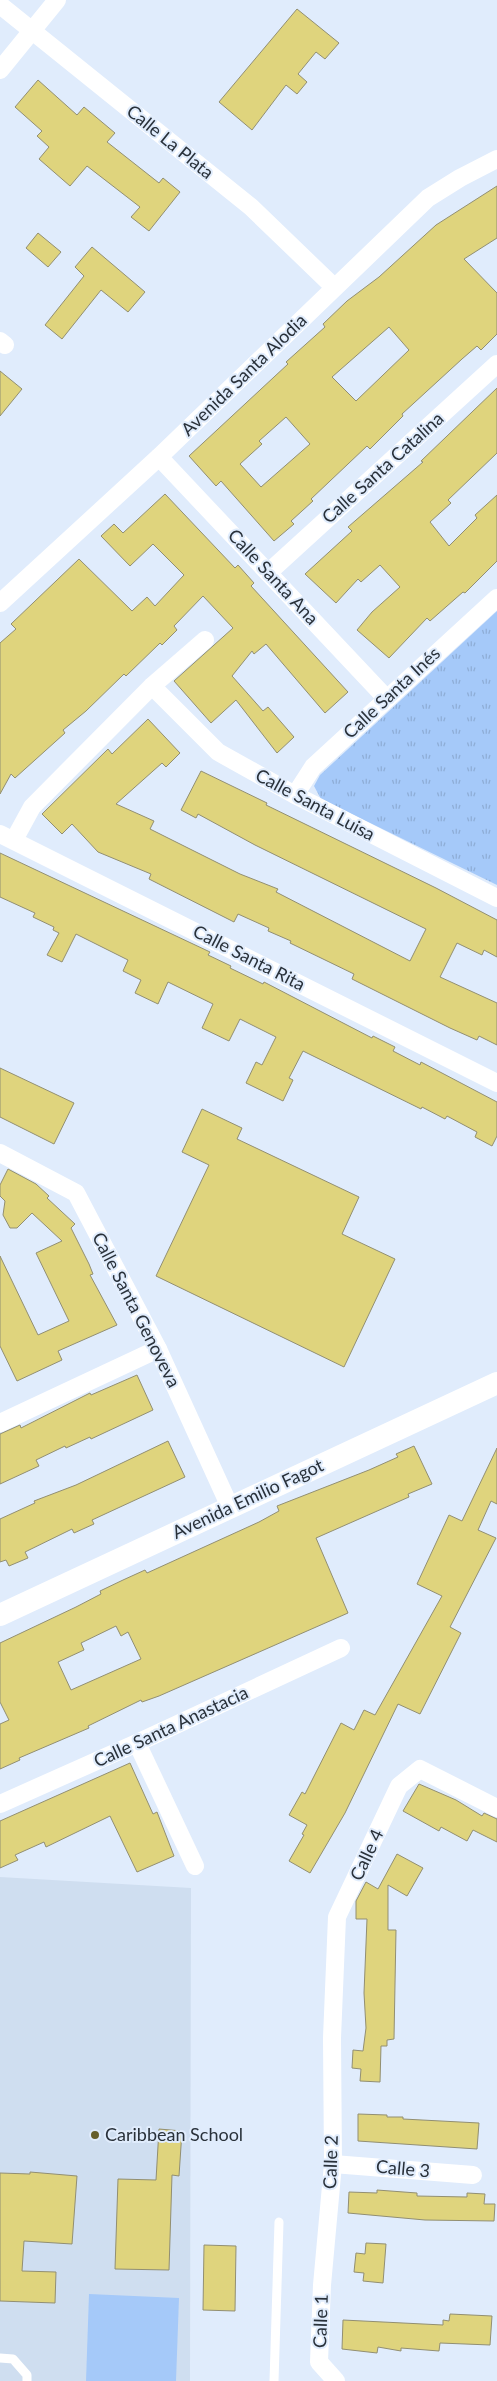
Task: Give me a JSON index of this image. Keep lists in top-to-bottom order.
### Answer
{
  "streets": {
    "street": [
      "Calle La Plata",
      "Avenida Santa Alodia",
      "Calle Santa Catalina",
      "Calle Santa Ana",
      "Calle Santa Inés",
      "Calle Santa Luisa",
      "Calle Santa Rita",
      "Calle Santa Genoveva",
      "Avenida Emilio Fagot",
      "Calle Santa Anastacia",
      "Calle 4",
      "Calle 2",
      "Calle 3",
      "Calle 1"
    ]
  },
  "crossings": [
    ["Calle La Plata", "Avenida Santa Alodia"],
    ["Avenida Santa Alodia", "Calle Santa Ana"],
    ["Calle Santa Catalina", "Calle Santa Ana"],
    ["Calle Santa Ana", "Calle Santa Inés"],
    ["Calle Santa Inés", "Calle Santa Luisa"],
    ["Calle Santa Genoveva", "Avenida Emilio Fagot"],
    ["Calle 4", "Calle 2"],
    ["Calle 2", "Calle 3"],
    ["Calle 2", "Calle 1"]
  ],
  "places": ["Caribbean School"]
}
